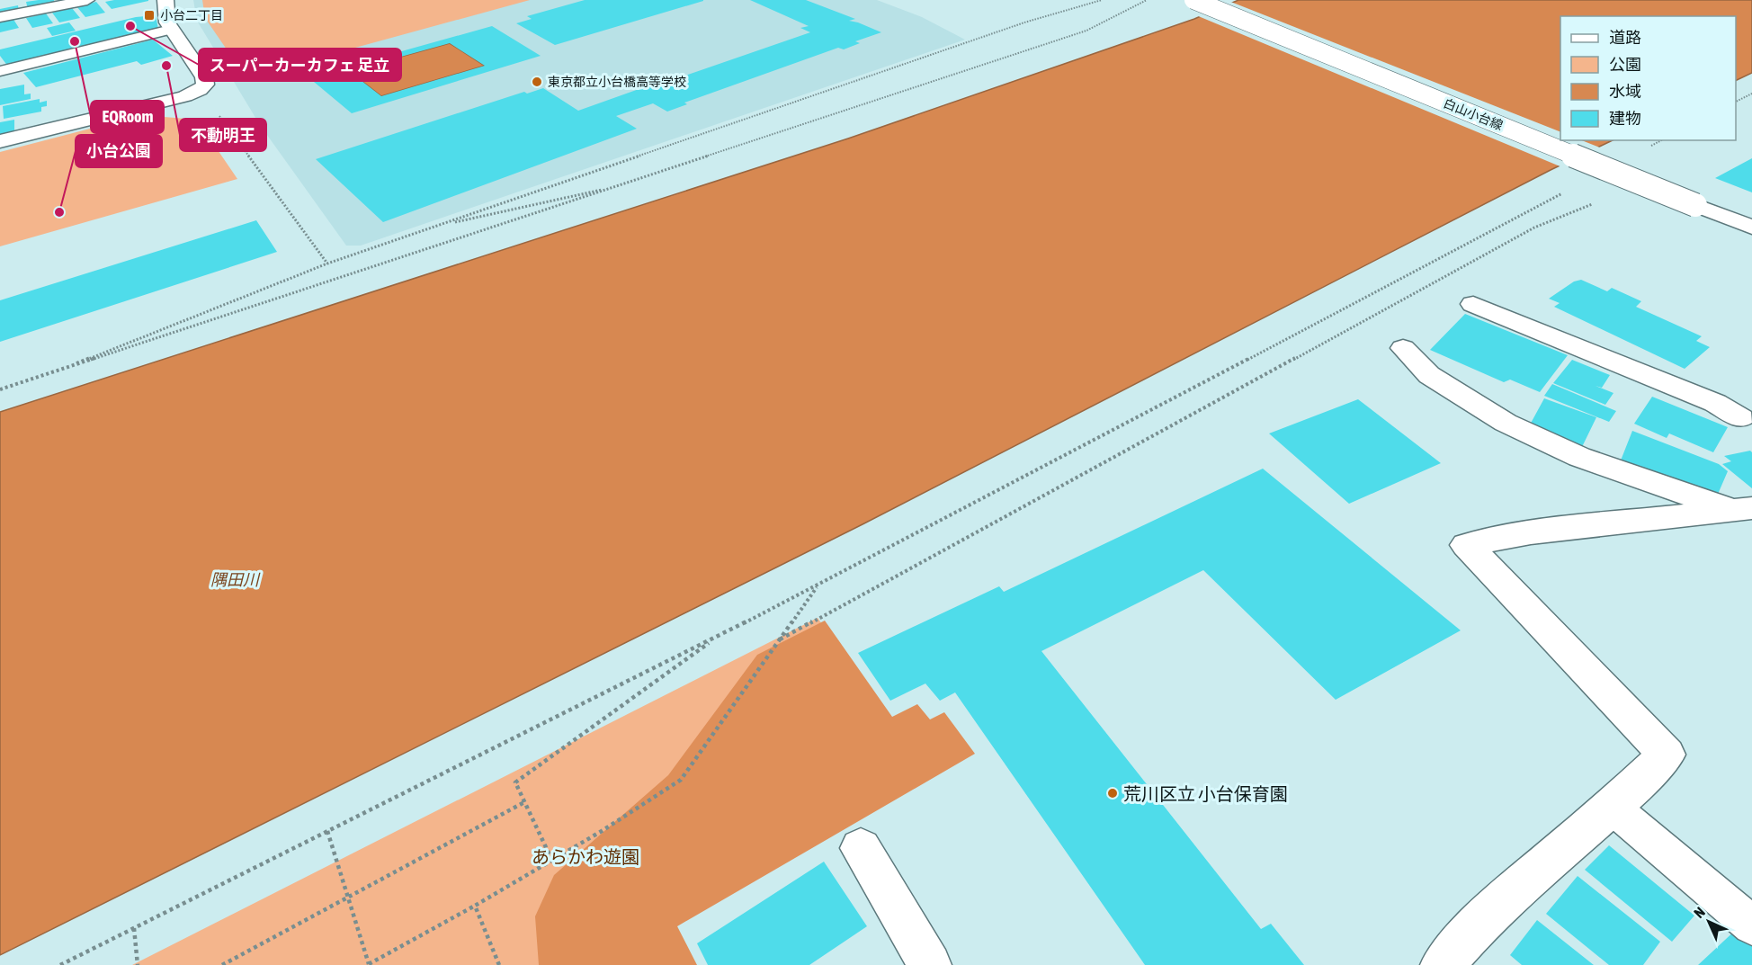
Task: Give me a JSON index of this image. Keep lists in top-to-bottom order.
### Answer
{
  "streets": {
    "street": ["白山小台線"]
  },
  "water": ["隅田川"],
  "parks": ["あらかわ遊園"],
  "places": {
    "transit": ["小台二丁目"],
    "other": [
      "スーパーカーカフェ 足立",
      "EQRoom",
      "不動明王",
      "東京都立小台橋高等学校",
      "小台公園",
      "荒川区立 小台保育園"
    ]
  },
  "legend": [
    "道路",
    "公園",
    "水域",
    "建物"
  ],
  "north": "top left"
}
